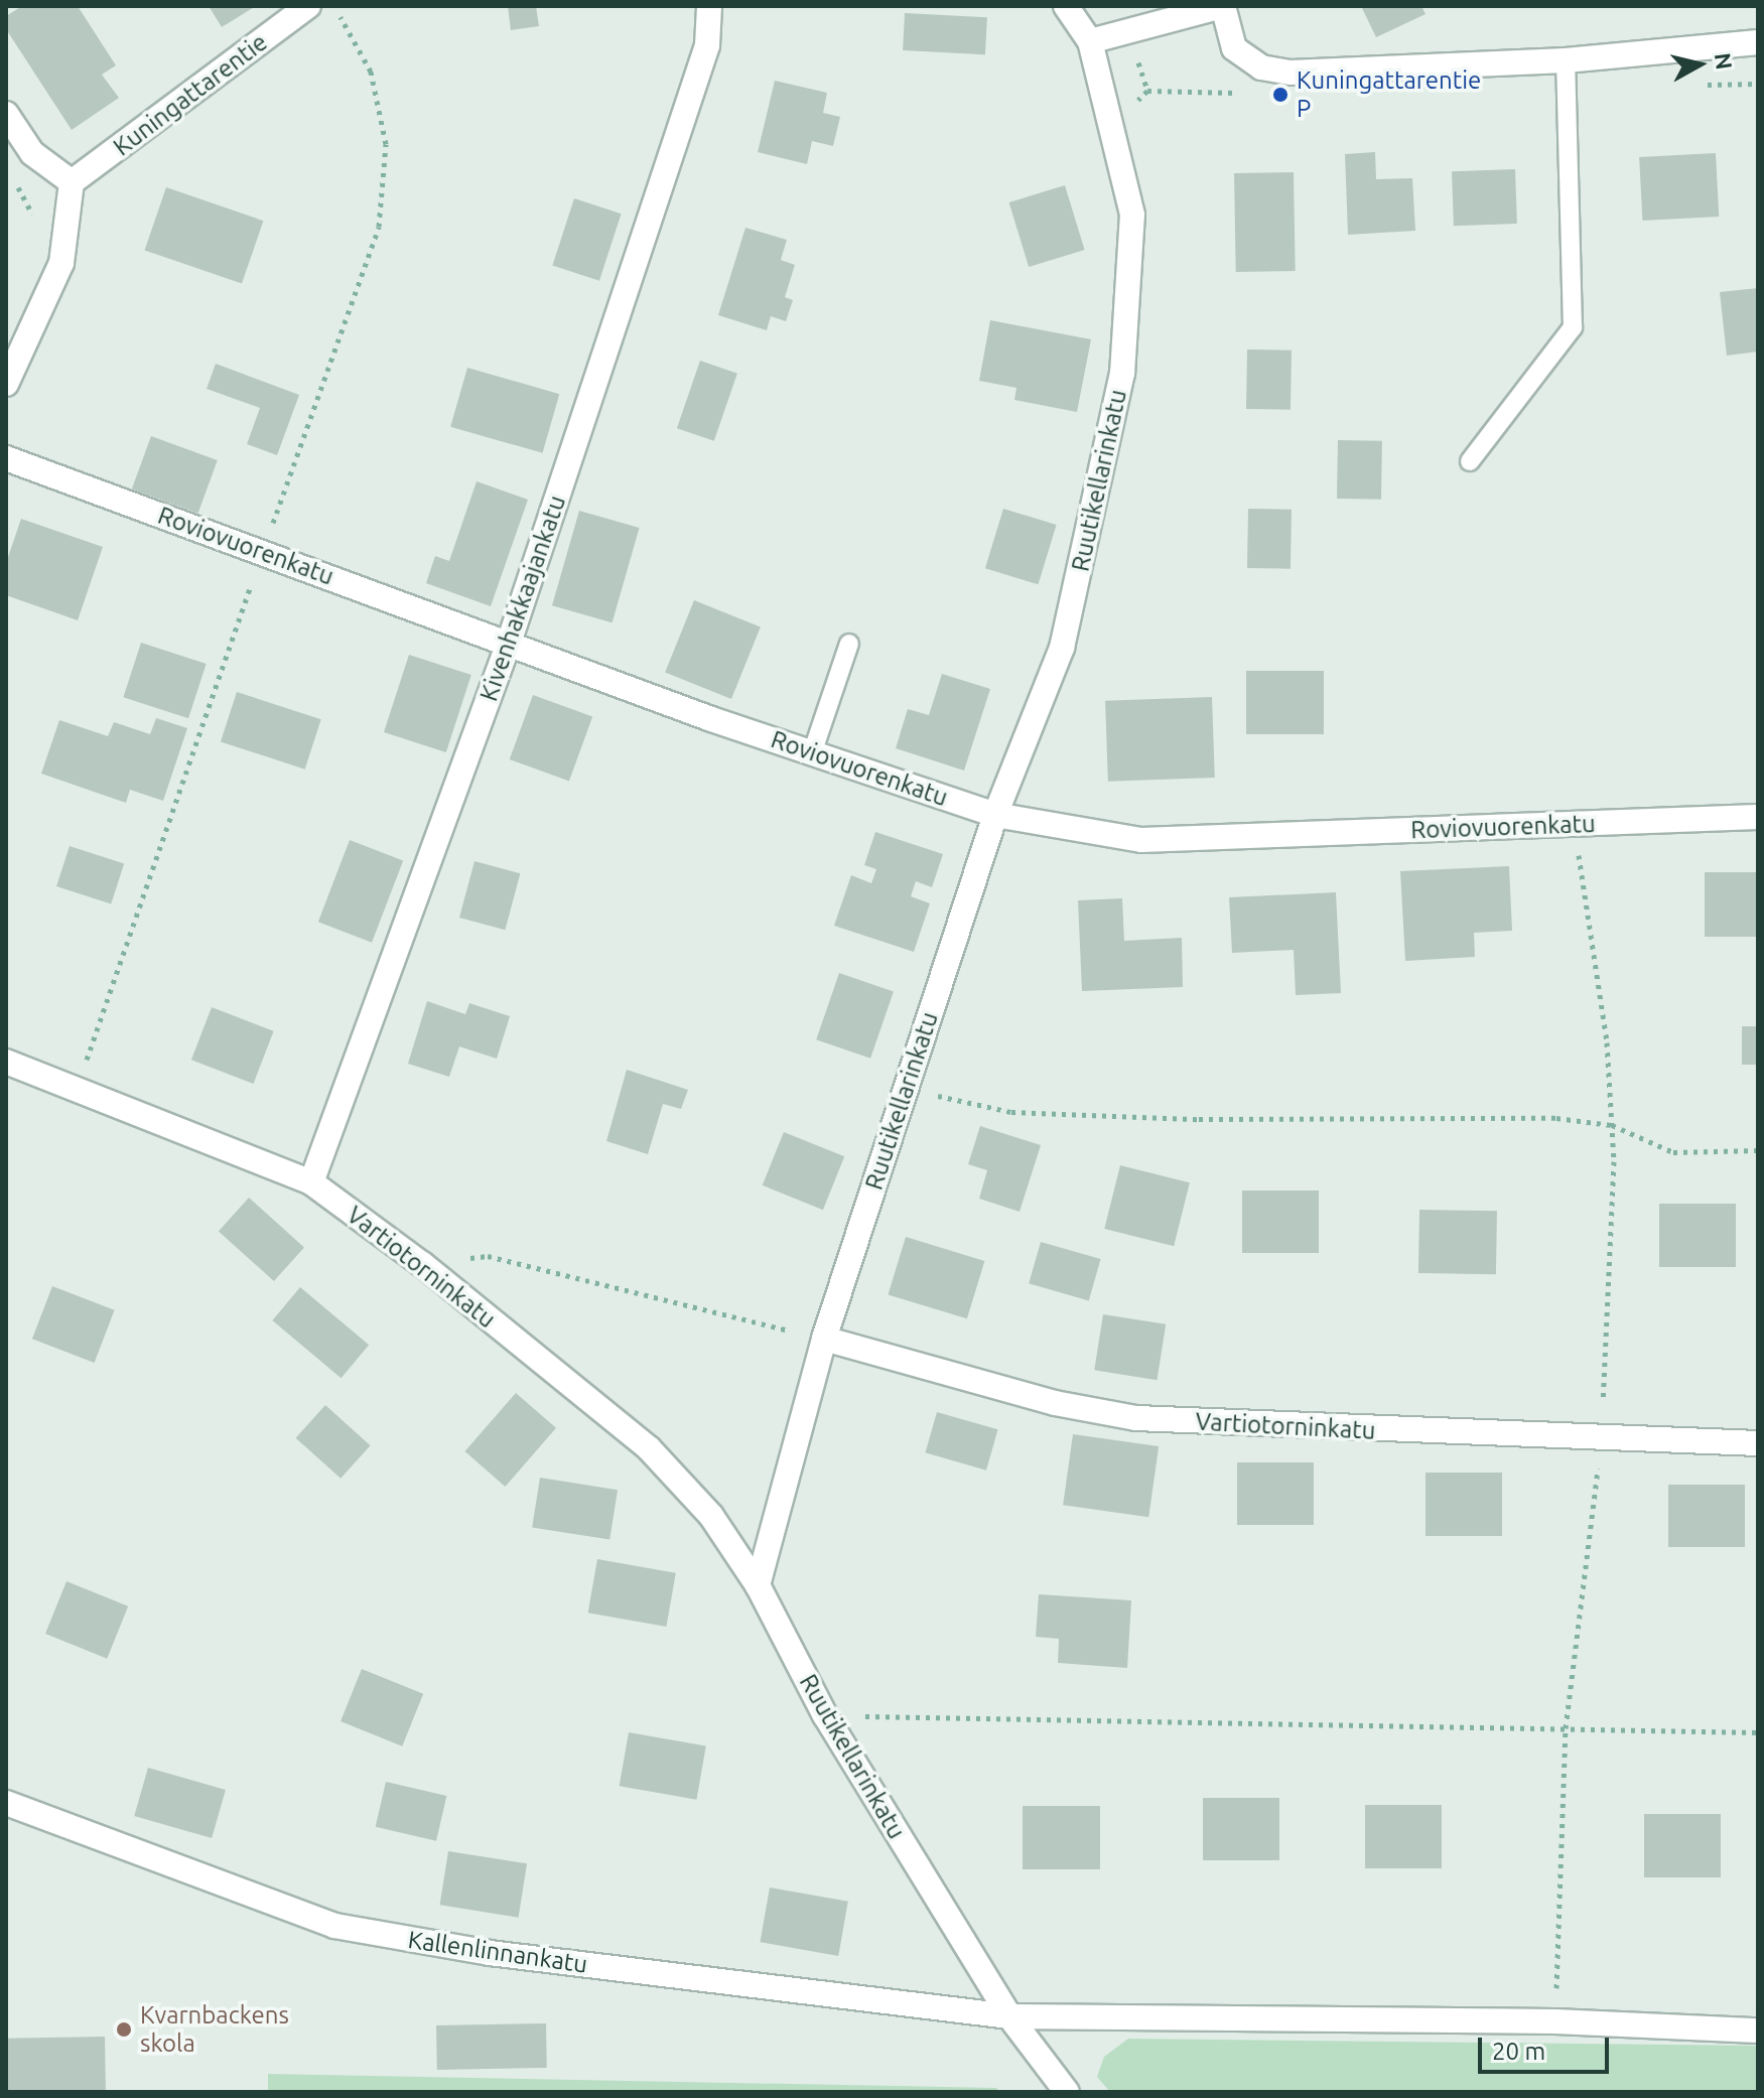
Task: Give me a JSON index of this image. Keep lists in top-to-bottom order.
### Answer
{
  "streets": {
    "street": [
      "Kuningattarentie",
      "Ruutikellarinkatu",
      "Roviovuorenkatu",
      "Kivenhakkaajankatu",
      "Vartiotorninkatu",
      "Kallenlinnankatu"
    ]
  },
  "crossings": [
    ["Ruutikellarinkatu", "Roviovuorenkatu"],
    ["Ruutikellarinkatu", "Vartiotorninkatu"],
    ["Ruutikellarinkatu", "Kallenlinnankatu"],
    ["Roviovuorenkatu", "Kivenhakkaajankatu"],
    ["Kivenhakkaajankatu", "Vartiotorninkatu"]
  ],
  "places": ["Kuningattarentie P", "Kvarnbackens skola"],
  "scale_bar": "20 m",
  "north": "right"
}
